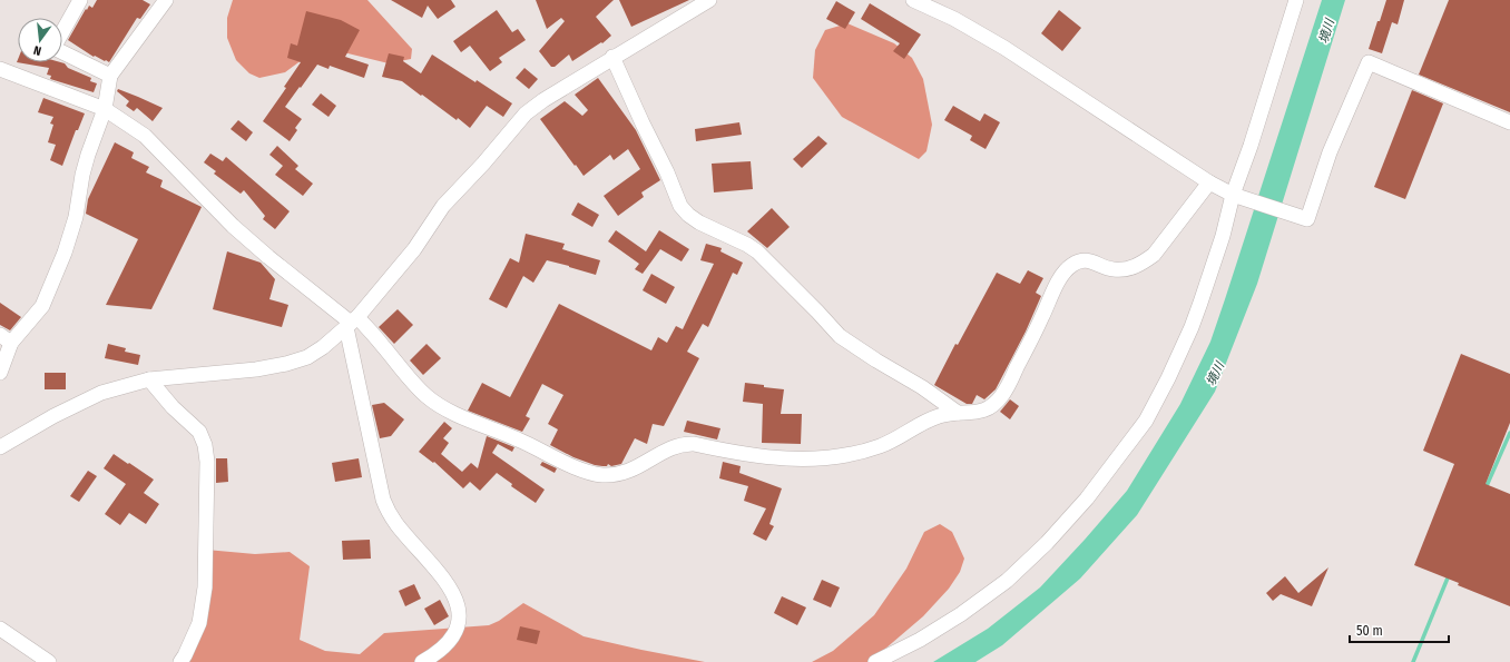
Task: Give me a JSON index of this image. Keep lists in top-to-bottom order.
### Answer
{
  "water": ["境川"],
  "scale_bar": "50 m",
  "north": "bottom"
}
